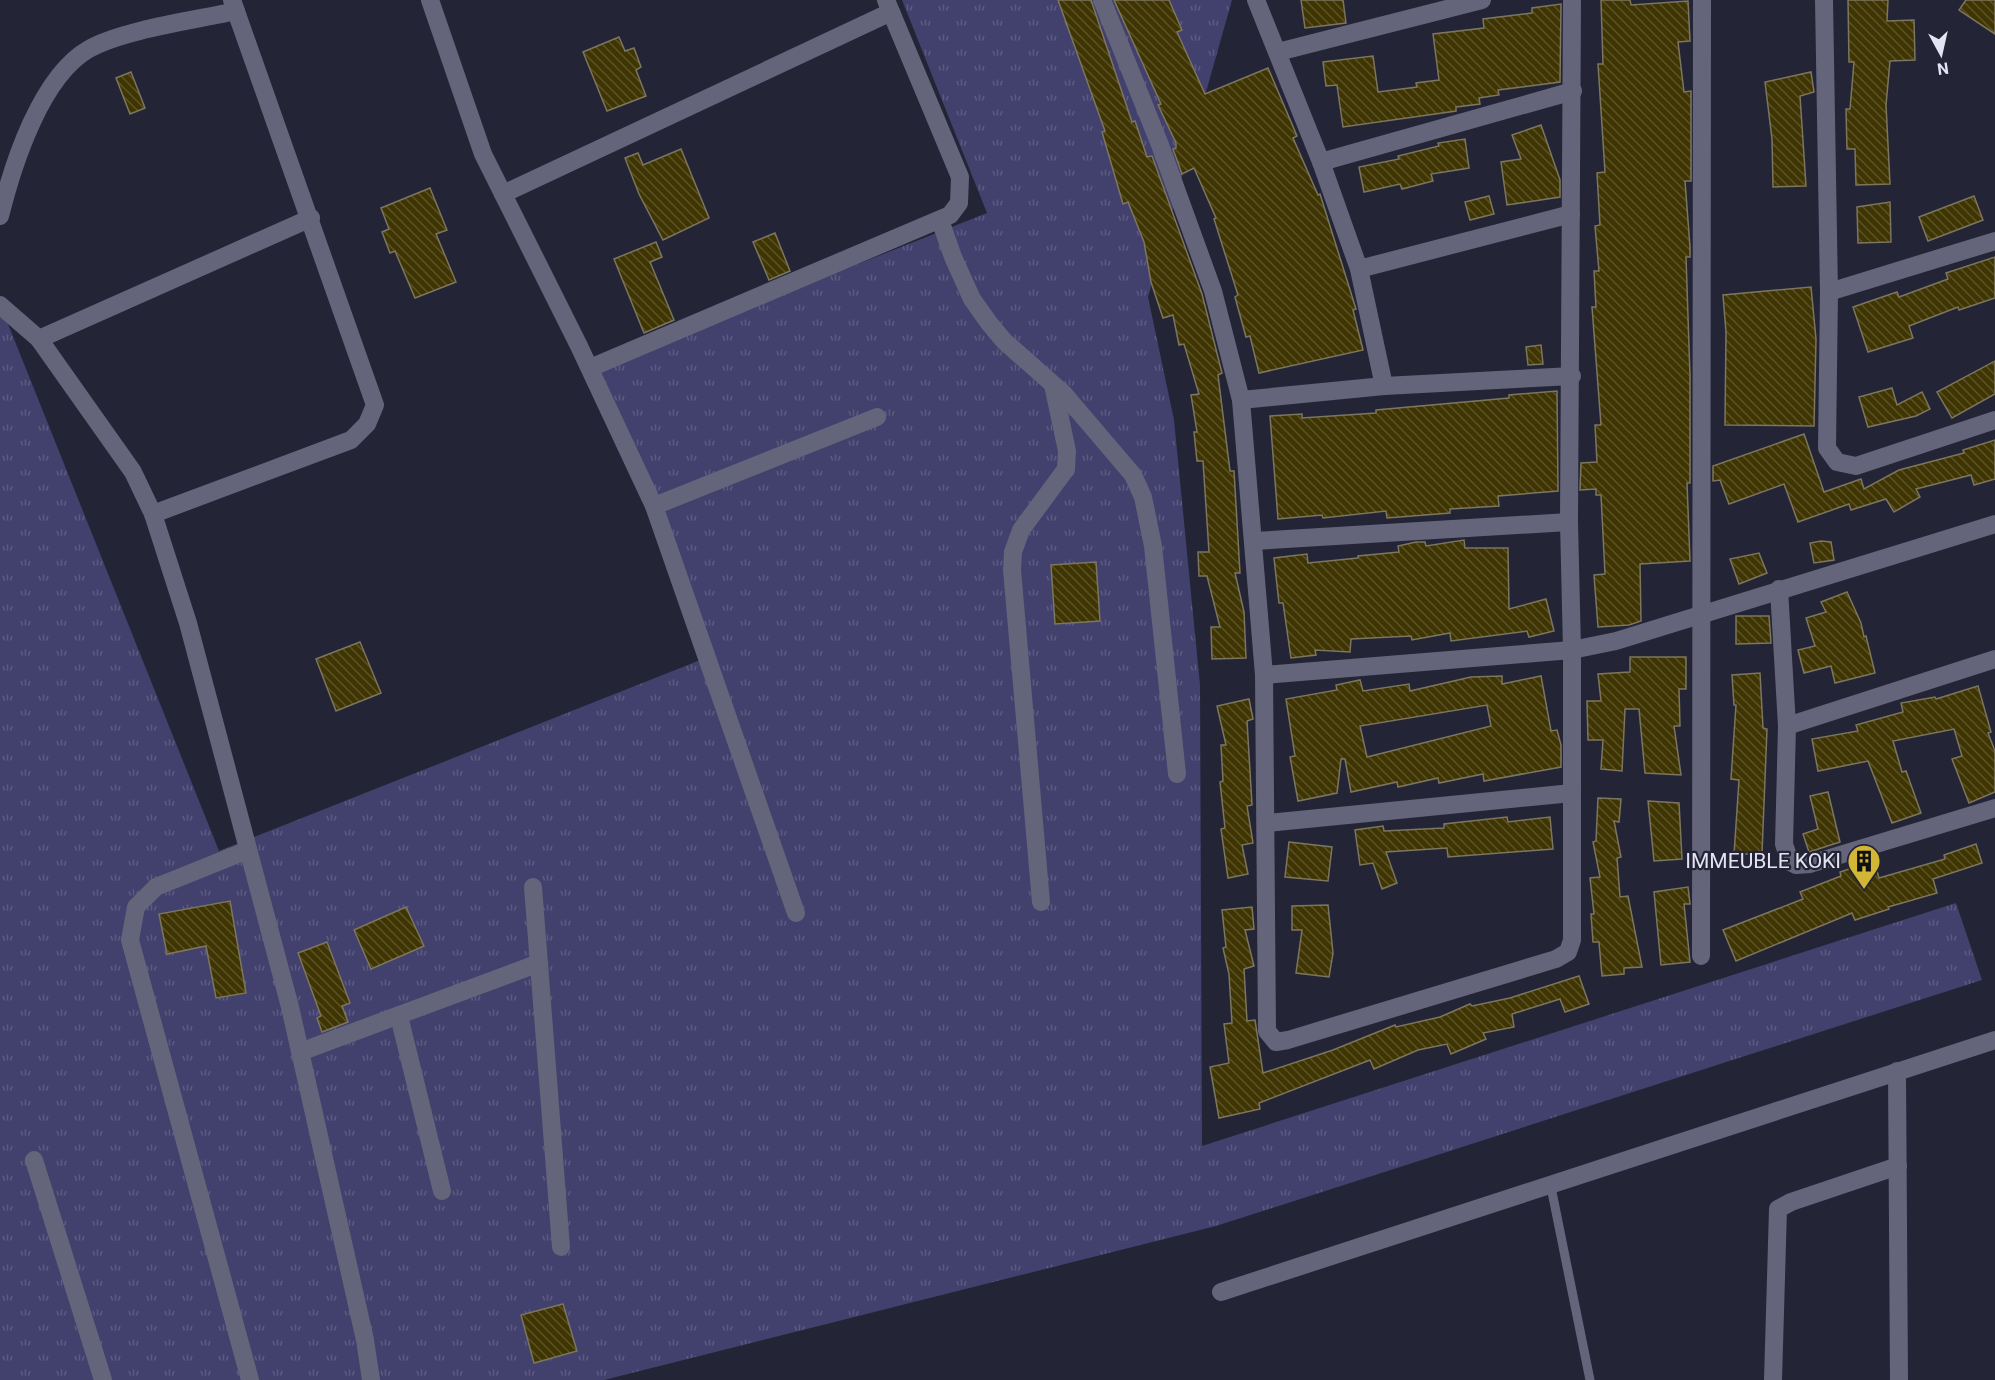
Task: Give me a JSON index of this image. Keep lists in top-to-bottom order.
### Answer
{
  "places": {
    "building": ["IMMEUBLE KOKI"]
  },
  "north": "bottom"
}
